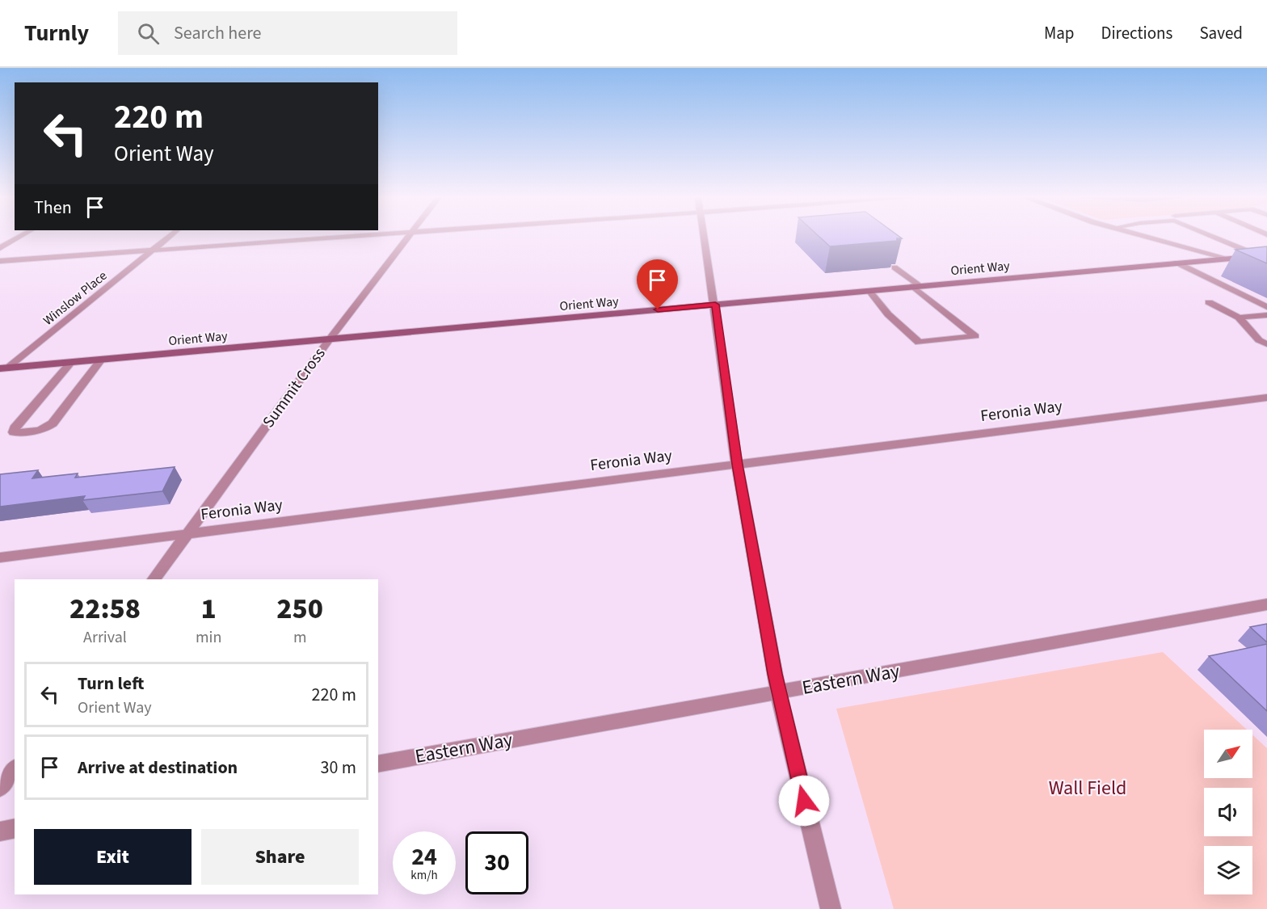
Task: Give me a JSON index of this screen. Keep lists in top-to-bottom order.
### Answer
{
  "streets": {
    "street": [
      "Orient Way",
      "Winslow Place",
      "Summit Cross",
      "Feronia Way",
      "Eastern Way"
    ]
  },
  "crossings": [
    ["Orient Way", "Winslow Place"],
    ["Orient Way", "Summit Cross"],
    ["Summit Cross", "Feronia Way"]
  ],
  "parks": ["Wall Field"],
  "north": "top right",
  "page": {
    "header": "Turnly",
    "search": "Search here",
    "nav": ["Map", "Directions", "Saved"],
    "turn": ["220 m", "Orient Way"],
    "then": "Then",
    "eta": [
      "22:58",
      "Arrival",
      "1",
      "min",
      "250",
      "m"
    ],
    "list": [
      {
        "name": "Turn left",
        "note": "Orient Way",
        "value": "220 m"
      },
      {
        "name": "Arrive at destination",
        "value": "30 m"
      }
    ],
    "buttons": ["Exit", "Share"],
    "speed": "24 km/h",
    "limit": "30"
  }
}
